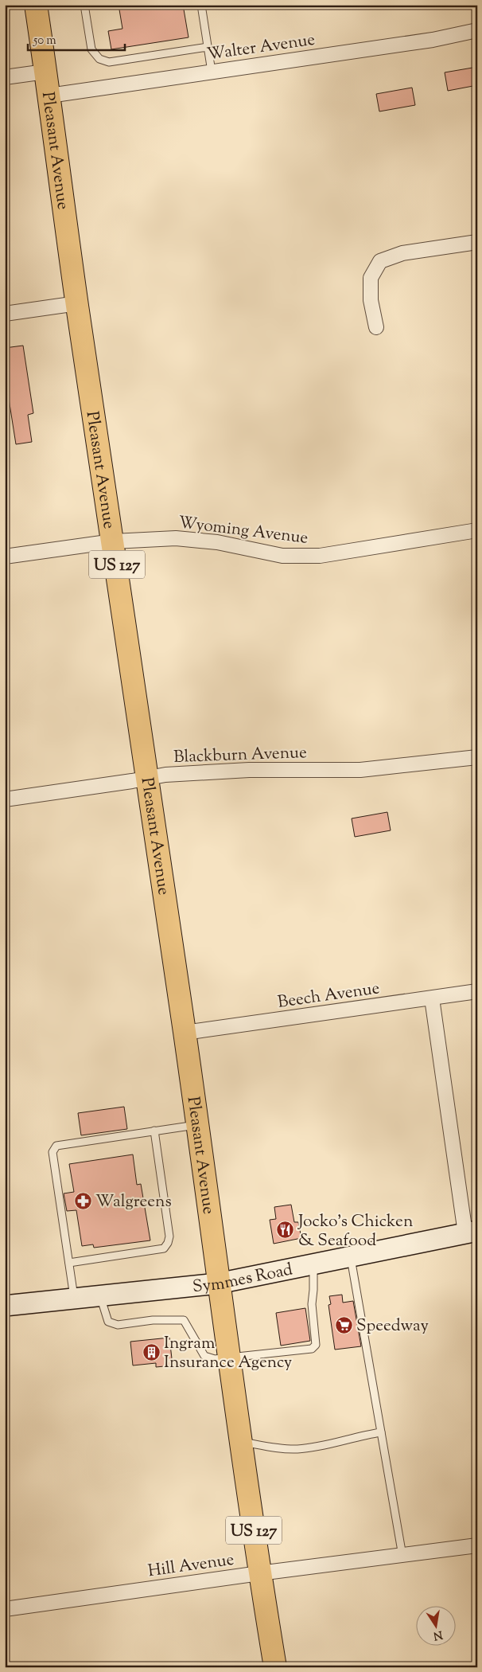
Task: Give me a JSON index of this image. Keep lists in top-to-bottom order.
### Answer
{
  "streets": {
    "main road": ["Pleasant Avenue", "US 127"],
    "street": [
      "Walter Avenue",
      "Wyoming Avenue",
      "Blackburn Avenue",
      "Beech Avenue",
      "Symmes Road",
      "Hill Avenue"
    ]
  },
  "crossings": [
    ["Walter Avenue", "Pleasant Avenue"],
    ["Pleasant Avenue", "Wyoming Avenue"],
    ["Pleasant Avenue", "Blackburn Avenue"],
    ["Pleasant Avenue", "Beech Avenue"],
    ["Pleasant Avenue", "Symmes Road"],
    ["Pleasant Avenue", "Hill Avenue"]
  ],
  "places": {
    "pharmacy": ["Walgreens"],
    "restaurant": ["Jocko's Chicken & Seafood"],
    "supermarket": ["Speedway"],
    "building": ["Ingram Insurance Agency"]
  },
  "scale_bar": "50 m",
  "north": "bottom"
}
